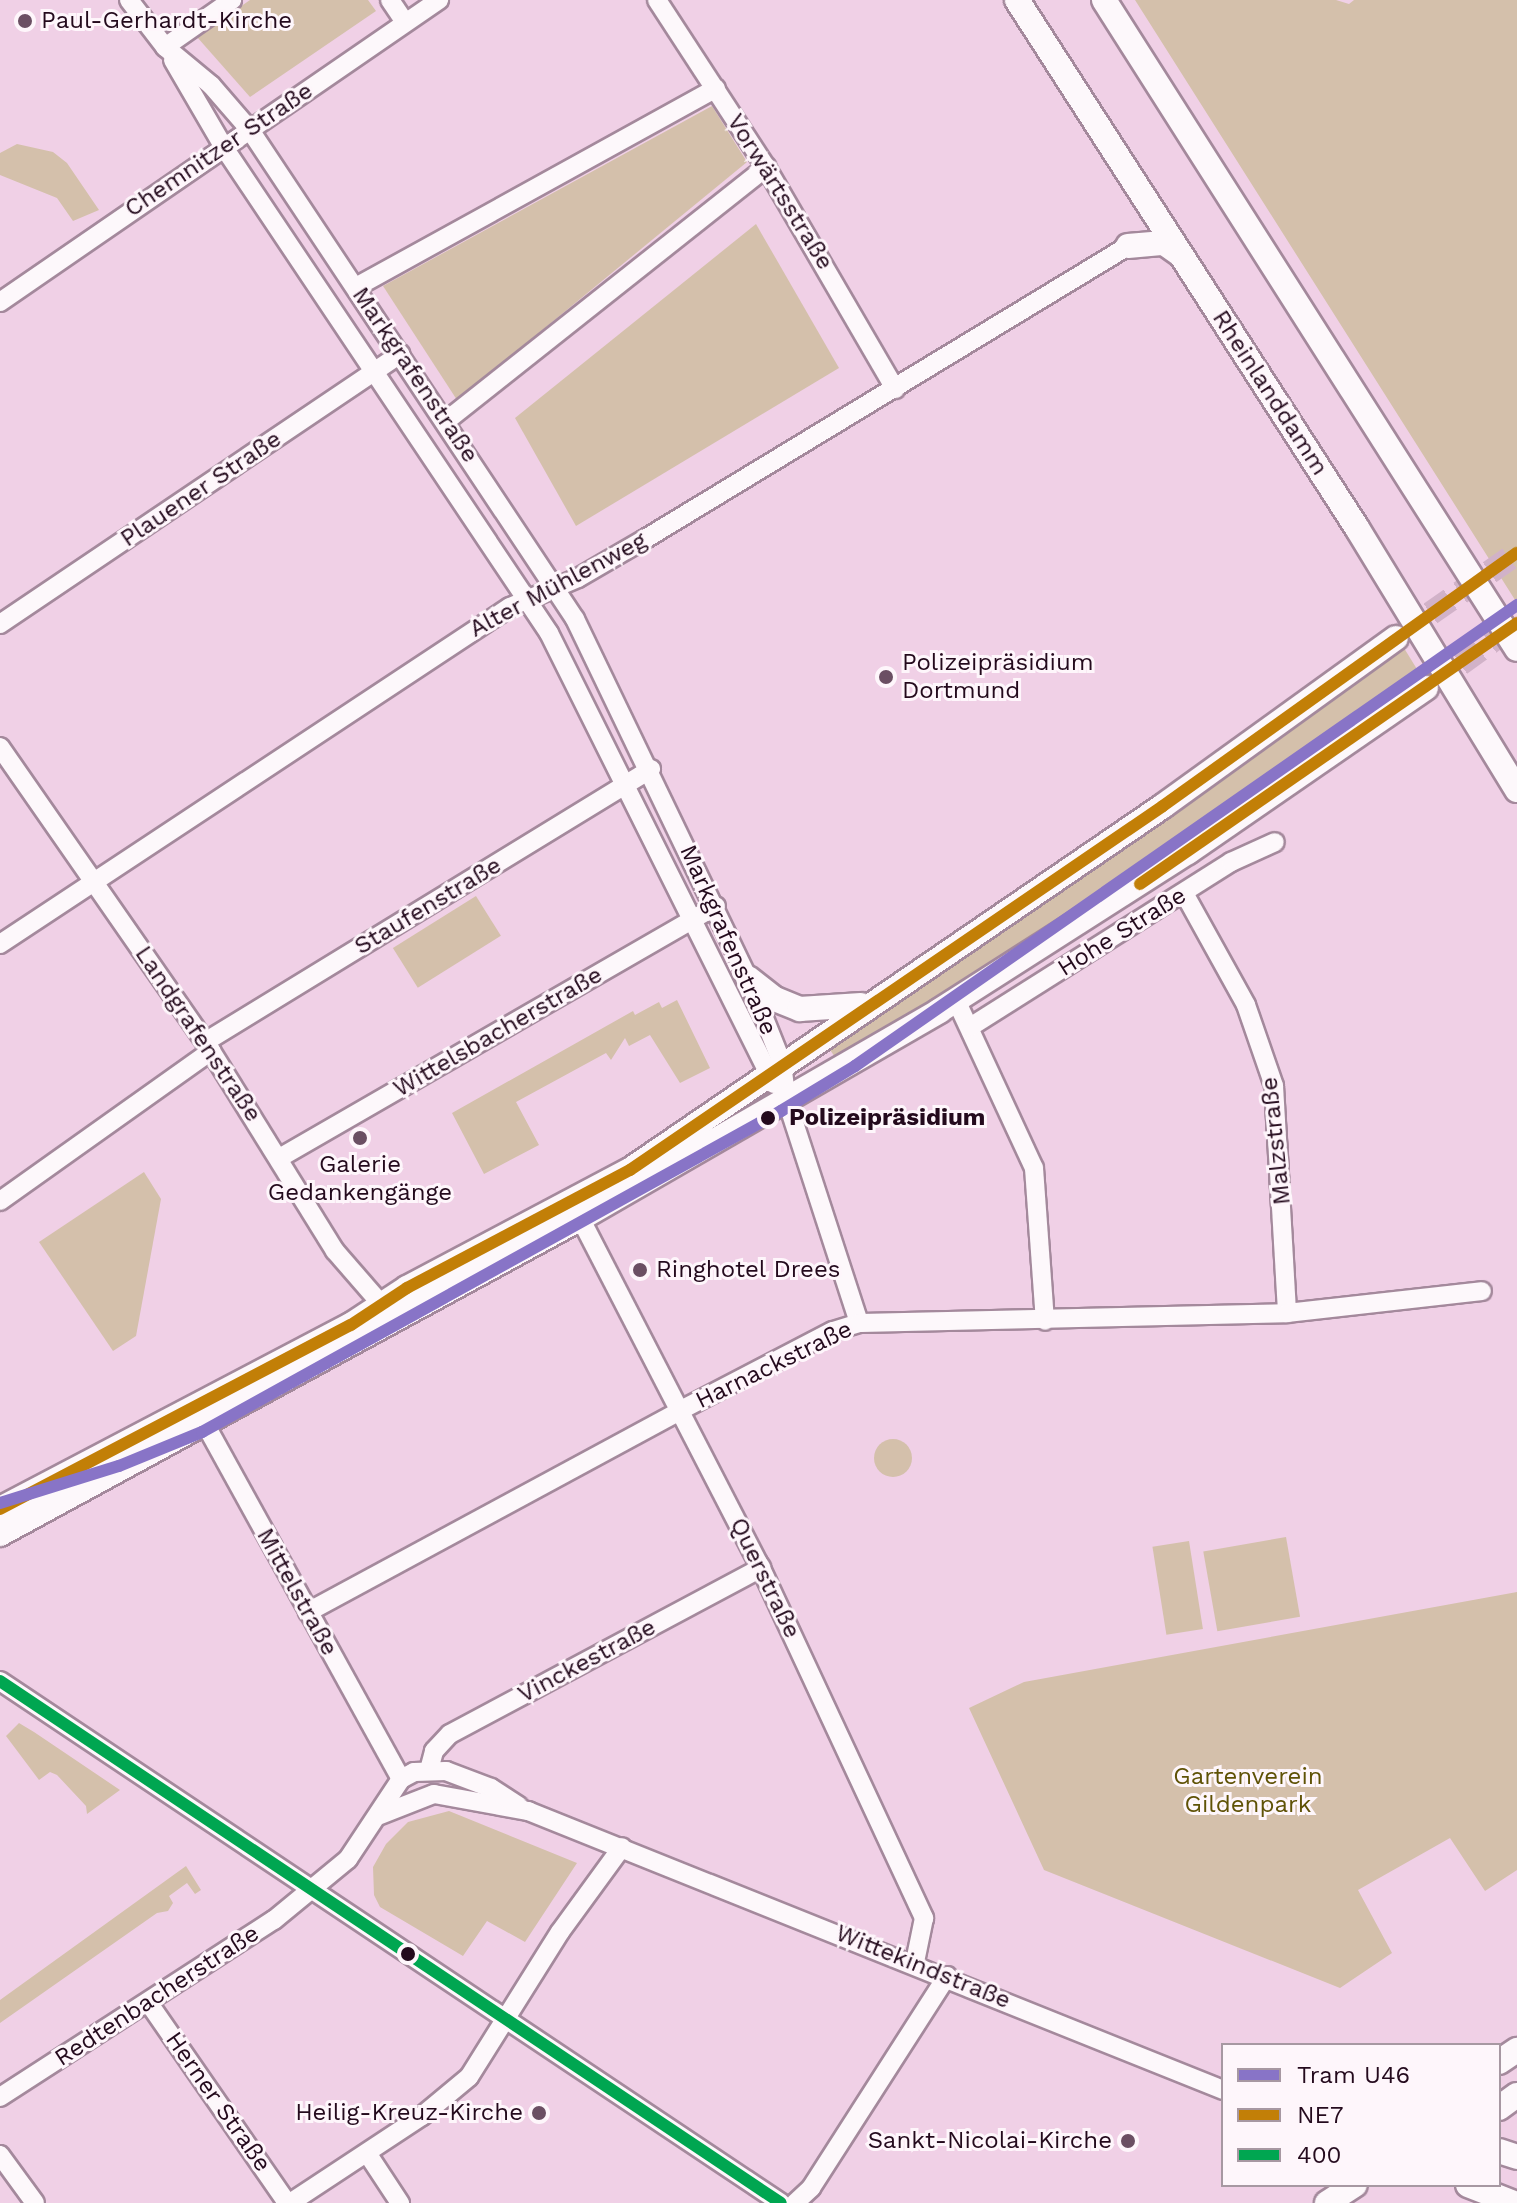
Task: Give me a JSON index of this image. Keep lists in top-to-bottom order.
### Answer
{
  "streets": {
    "main road": ["Rheinlanddamm", "Hohe Straße"],
    "street": [
      "Chemnitzer Straße",
      "Vorwärtsstraße",
      "Markgrafenstraße",
      "Plauener Straße",
      "Alter Mühlenweg",
      "Staufenstraße",
      "Wittelsbacherstraße",
      "Landgrafenstraße",
      "Malzstraße",
      "Harnackstraße",
      "Querstraße",
      "Mittelstraße",
      "Vinckestraße",
      "Wittekindstraße",
      "Redtenbacherstraße",
      "Herner Straße"
    ]
  },
  "crossings": [
    ["Chemnitzer Straße", "Markgrafenstraße"],
    ["Vorwärtsstraße", "Alter Mühlenweg"],
    ["Markgrafenstraße", "Plauener Straße"],
    ["Markgrafenstraße", "Alter Mühlenweg"],
    ["Markgrafenstraße", "Staufenstraße"],
    ["Markgrafenstraße", "Hohe Straße"],
    ["Markgrafenstraße", "Wittelsbacherstraße"],
    ["Markgrafenstraße", "Harnackstraße"],
    ["Alter Mühlenweg", "Landgrafenstraße"],
    ["Staufenstraße", "Landgrafenstraße"],
    ["Hohe Straße", "Landgrafenstraße"],
    ["Hohe Straße", "Malzstraße"],
    ["Hohe Straße", "Querstraße"],
    ["Hohe Straße", "Mittelstraße"],
    ["Wittelsbacherstraße", "Landgrafenstraße"],
    ["Malzstraße", "Harnackstraße"],
    ["Harnackstraße", "Querstraße"],
    ["Harnackstraße", "Mittelstraße"],
    ["Querstraße", "Vinckestraße"],
    ["Querstraße", "Wittekindstraße"],
    ["Mittelstraße", "Redtenbacherstraße"],
    ["Redtenbacherstraße", "Herner Straße"]
  ],
  "parks": ["Gartenverein Gildenpark"],
  "places": [
    "Paul-Gerhardt-Kirche",
    "Polizeipräsidium Dortmund",
    "Polizeipräsidium",
    "Galerie Gedankengänge",
    "Ringhotel Drees",
    "Heilig-Kreuz-Kirche",
    "Sankt-Nicolai-Kirche"
  ],
  "lines": ["transit line NE7", "tram line U46", "transit line 400"],
  "legend": ["Tram U46", "NE7", "400"]
}
